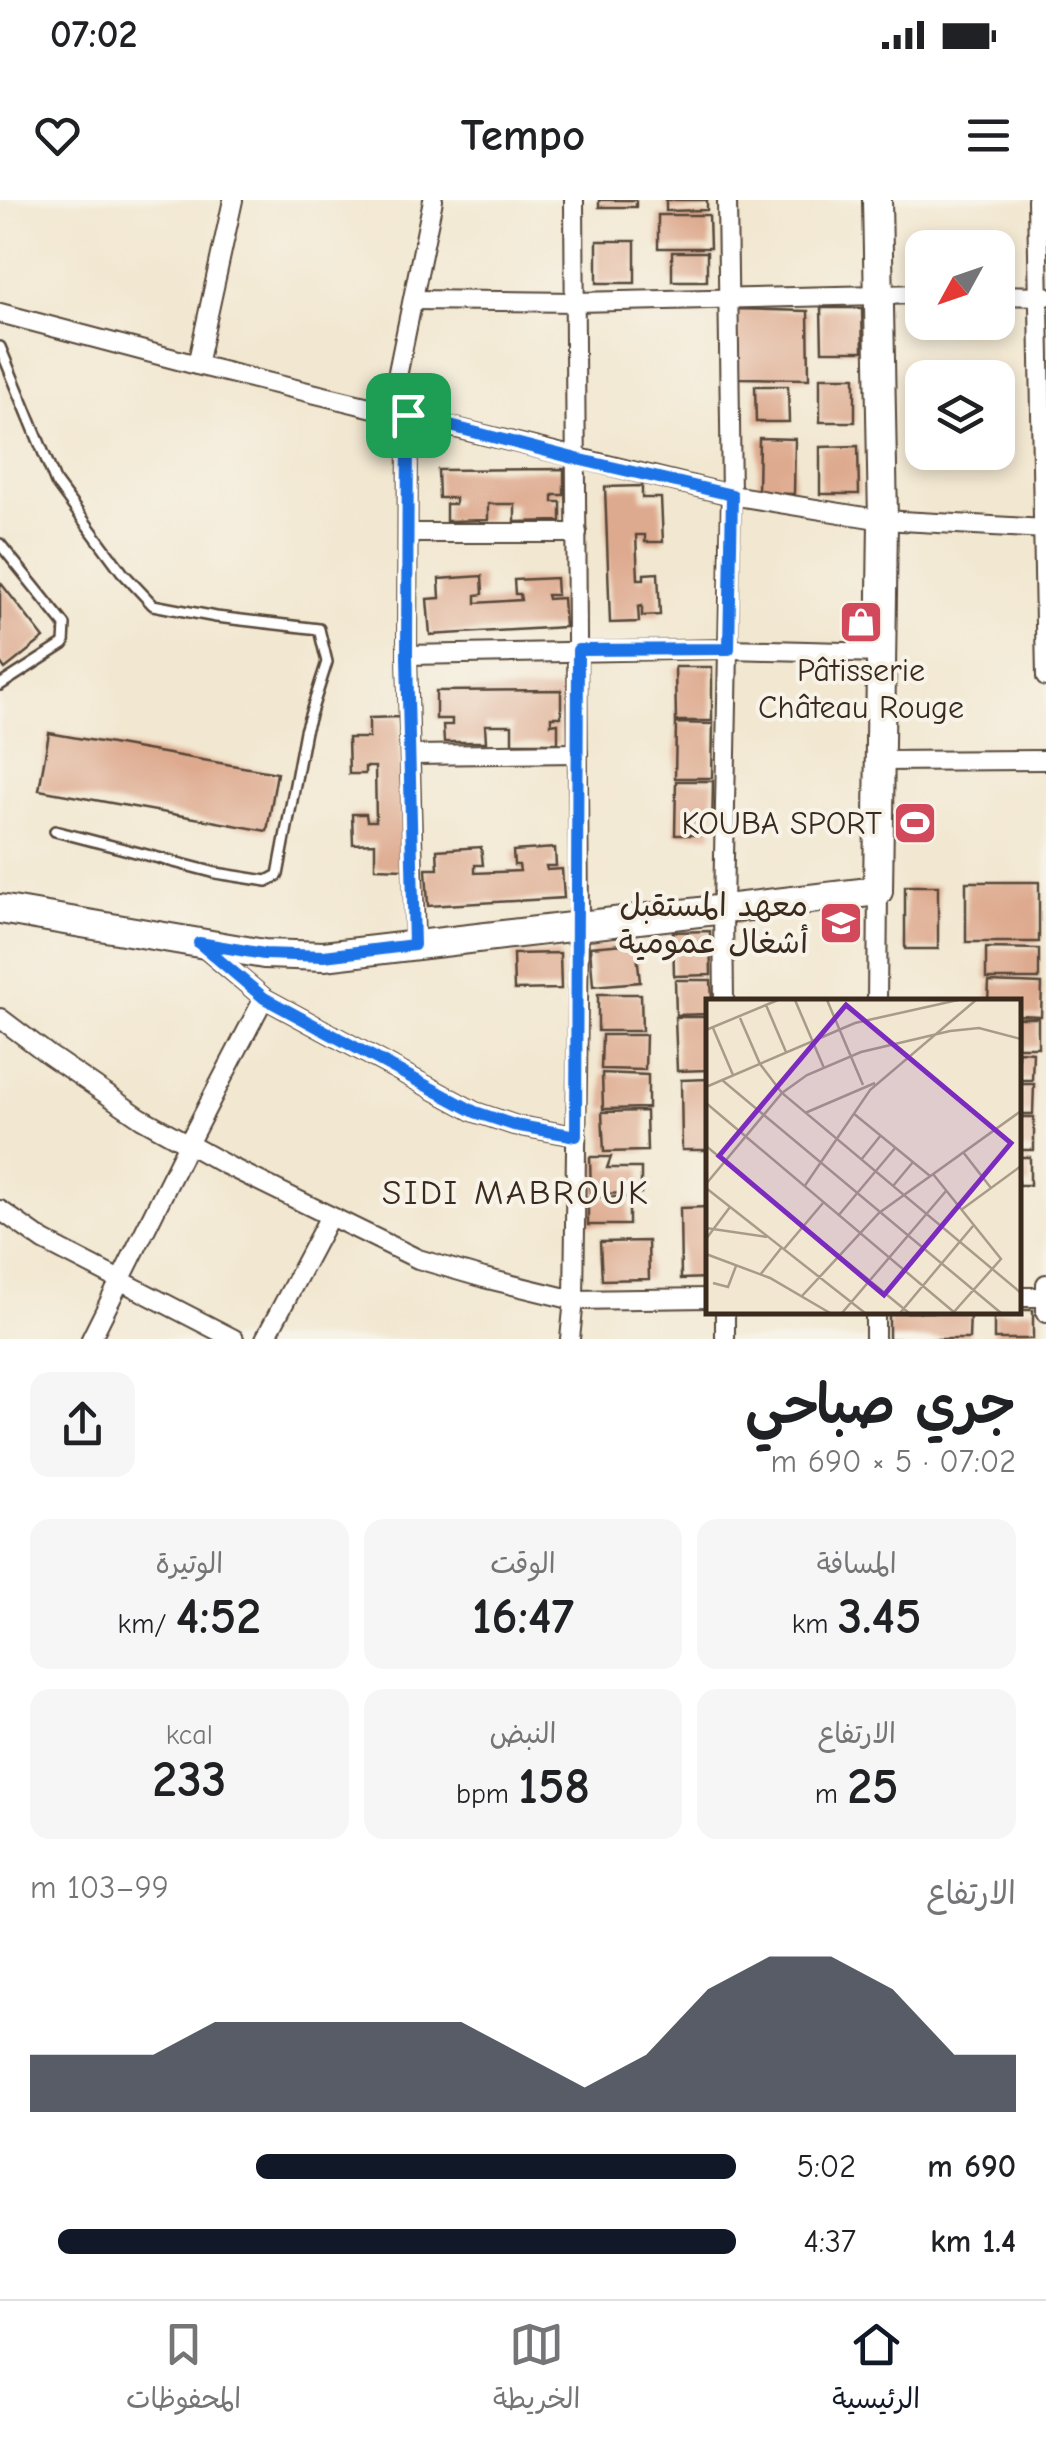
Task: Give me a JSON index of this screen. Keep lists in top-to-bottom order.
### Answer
{
  "districts": ["SIDI MABROUK"],
  "places": {
    "shop": ["Pâtisserie Château Rouge"],
    "sports": ["KOUBA SPORT"],
    "school or university": ["معهد المستقبل أشغال عمومية"]
  },
  "north": "bottom left",
  "page": {
    "status": "07:02",
    "header": "Tempo",
    "heading": ["جري صباحي", "07:02 · 5 × 690 m"],
    "stats": [
      ["المسافة", "3.45 km"],
      ["الوقت", "16:47"],
      ["الوتيرة", "4:52 /km"],
      ["الارتفاع", "25 m"],
      ["النبض", "158 bpm"],
      ["kcal", "233"]
    ],
    "chart": ["الارتفاع", "99–103 m"],
    "list": [
      {
        "name": "690 m",
        "note": "5:02"
      },
      {
        "name": "1.4 km",
        "note": "4:37"
      }
    ],
    "tabs": ["الرئيسية", "الخريطة", "المحفوظات"]
  }
}
